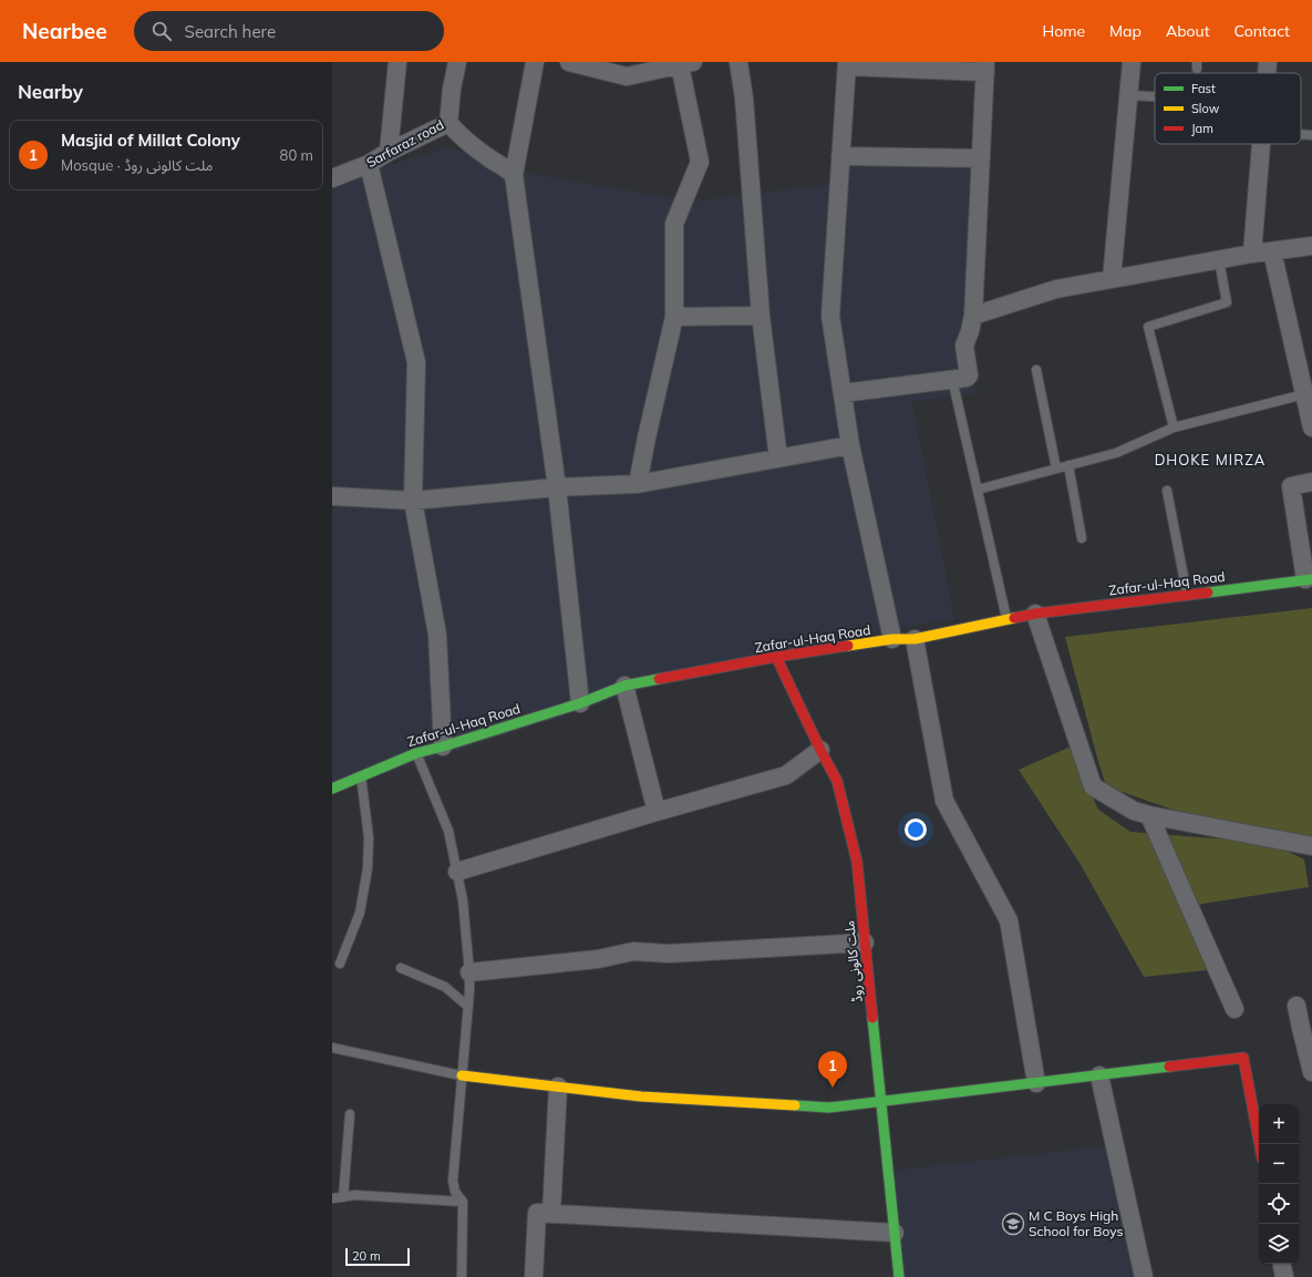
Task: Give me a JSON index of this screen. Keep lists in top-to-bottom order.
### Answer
{
  "streets": {
    "street": ["Sarfaraz road", "Zafar-ul-Haq Road", "ملت کالونی روڈ"]
  },
  "crossings": [
    ["Zafar-ul-Haq Road", "ملت کالونی روڈ"]
  ],
  "districts": ["DHOKE MIRZA"],
  "places": {
    "school or university": ["M C Boys High School for Boys"]
  },
  "legend": ["Fast", "Slow", "Jam"],
  "scale_bar": "20 m",
  "page": {
    "header": "Nearbee",
    "search": "Search here",
    "nav": [
      "Home",
      "Map",
      "About",
      "Contact"
    ],
    "heading": "Nearby",
    "list": [
      {
        "mark": "1",
        "name": "Masjid of Millat Colony",
        "note": "Mosque · ملت کالونی روڈ",
        "value": "80 m"
      }
    ],
    "pins": "1",
    "map_buttons": ["+", "−"],
    "scale": "20 m"
  }
}
